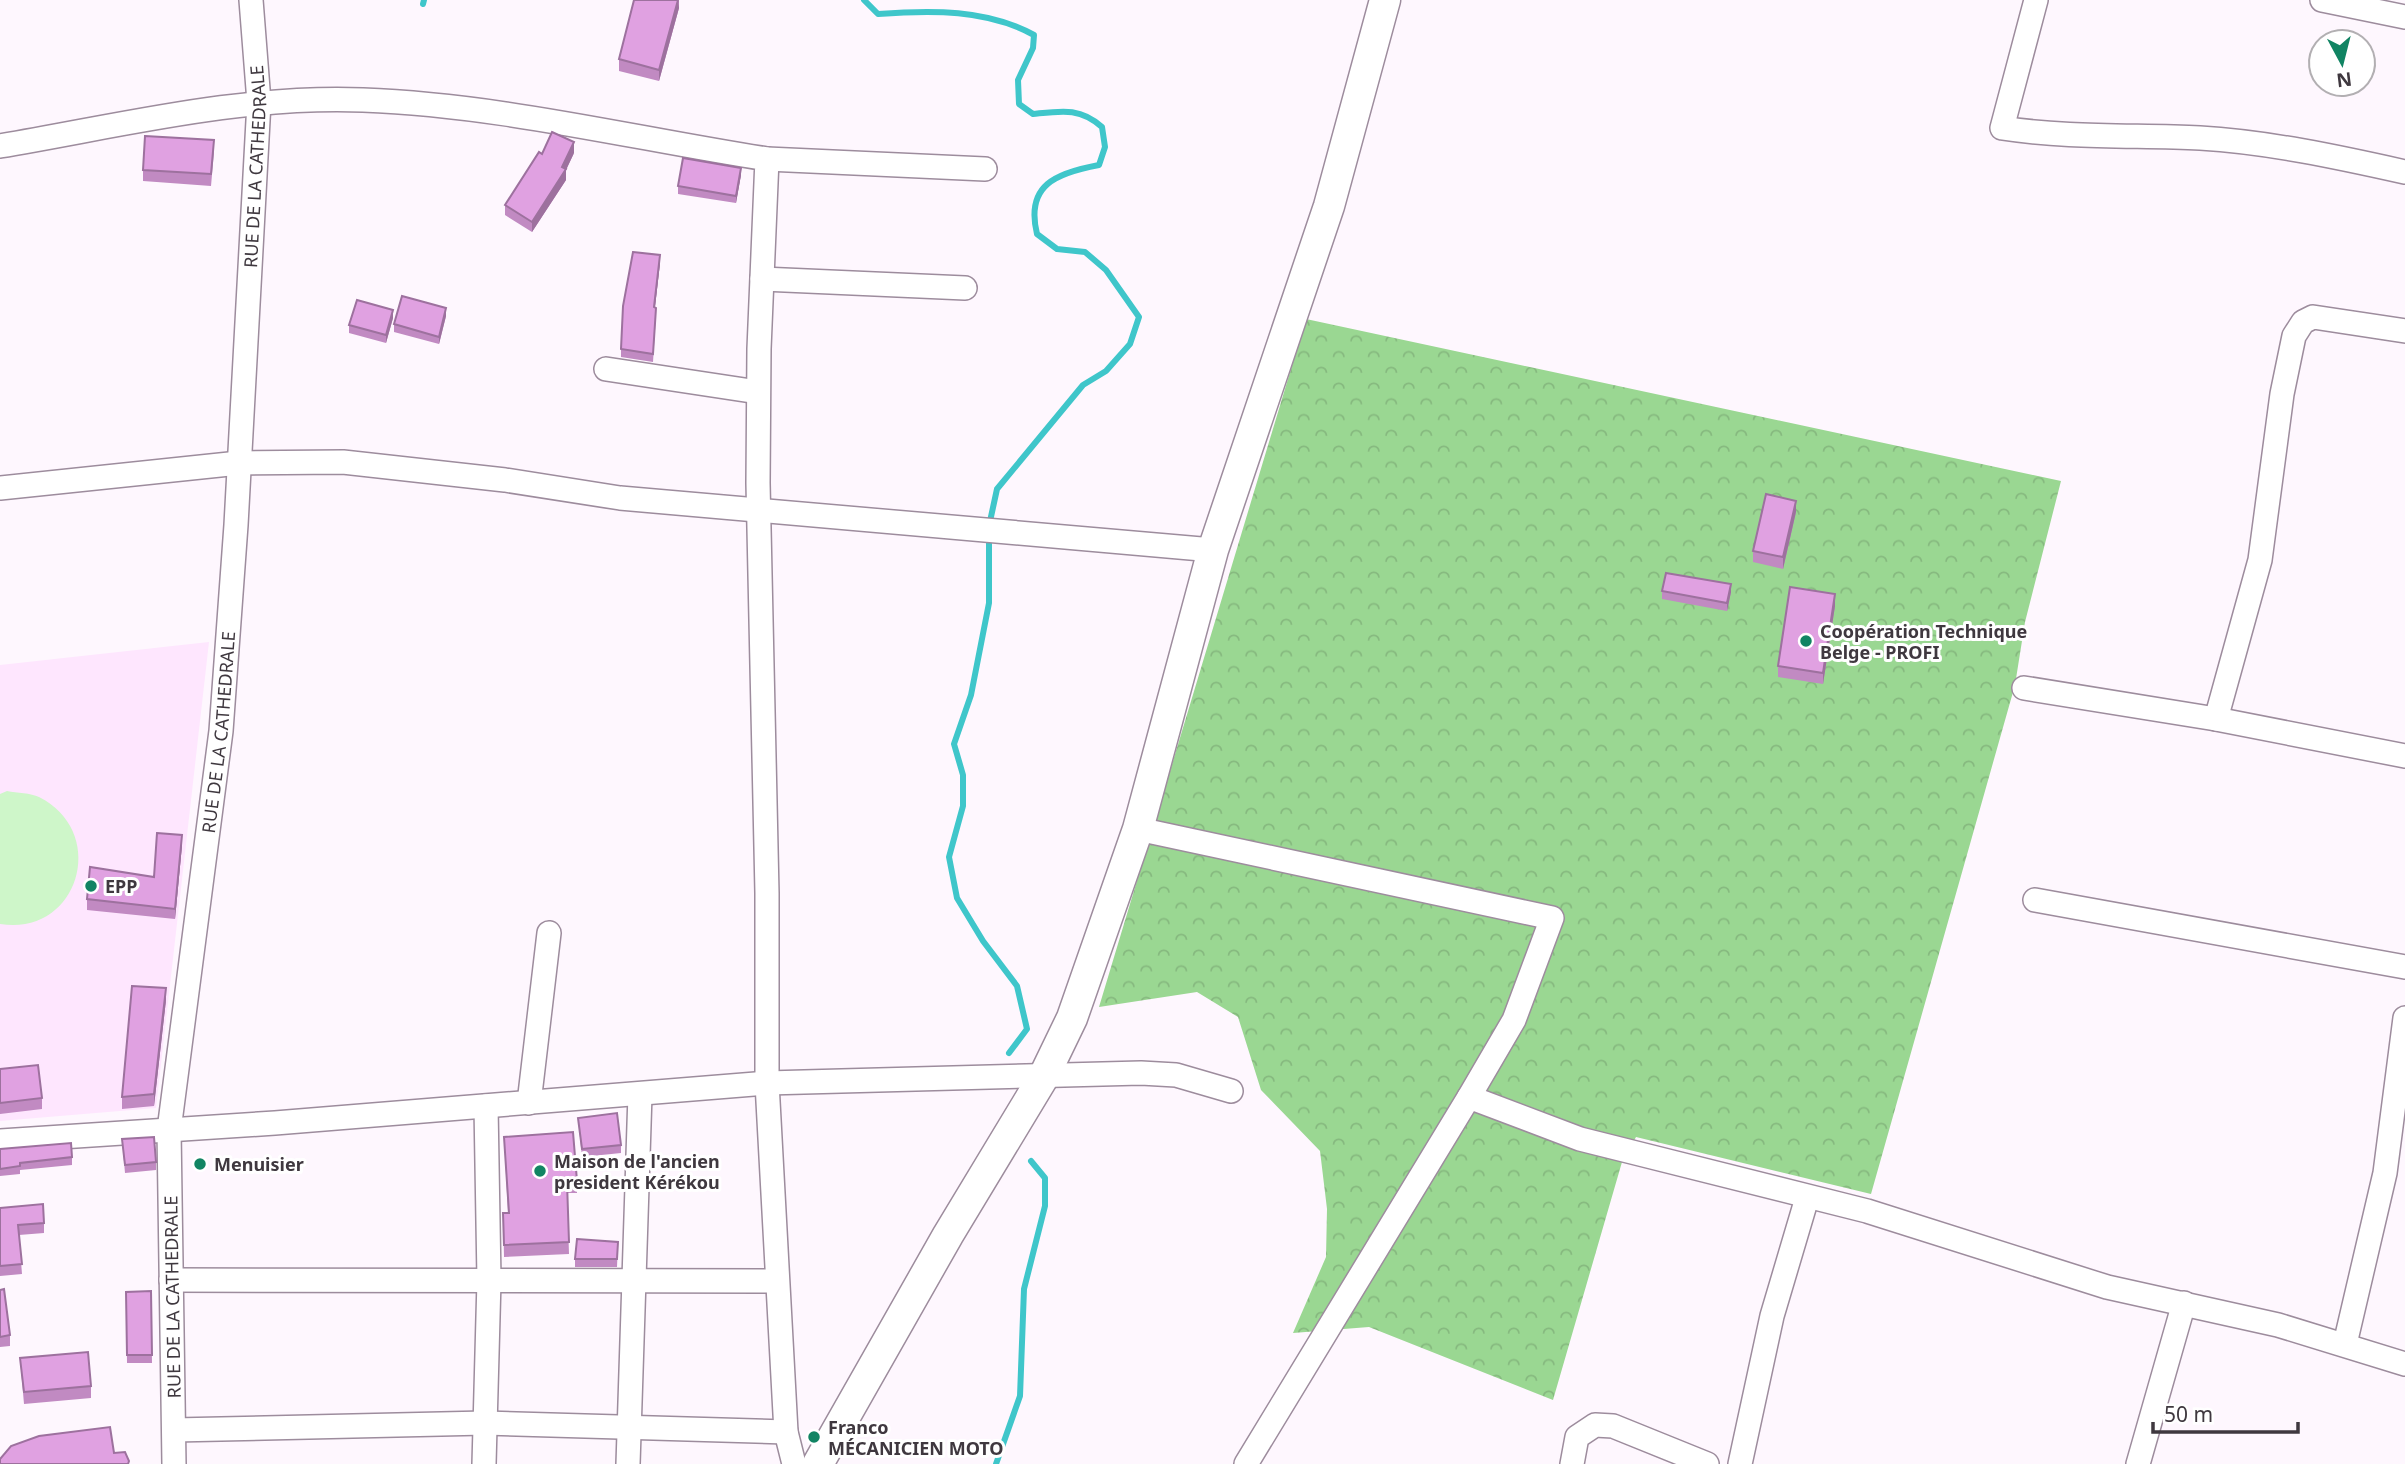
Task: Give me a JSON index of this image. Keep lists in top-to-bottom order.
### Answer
{
  "streets": {
    "street": ["RUE DE LA CATHEDRALE"]
  },
  "places": [
    "Coopération Technique Belge - PROFI",
    "EPP",
    "Menuisier",
    "Maison de l'ancien president Kérékou",
    "Franco MÉCANICIEN MOTO"
  ],
  "scale_bar": "50 m",
  "north": "bottom"
}
